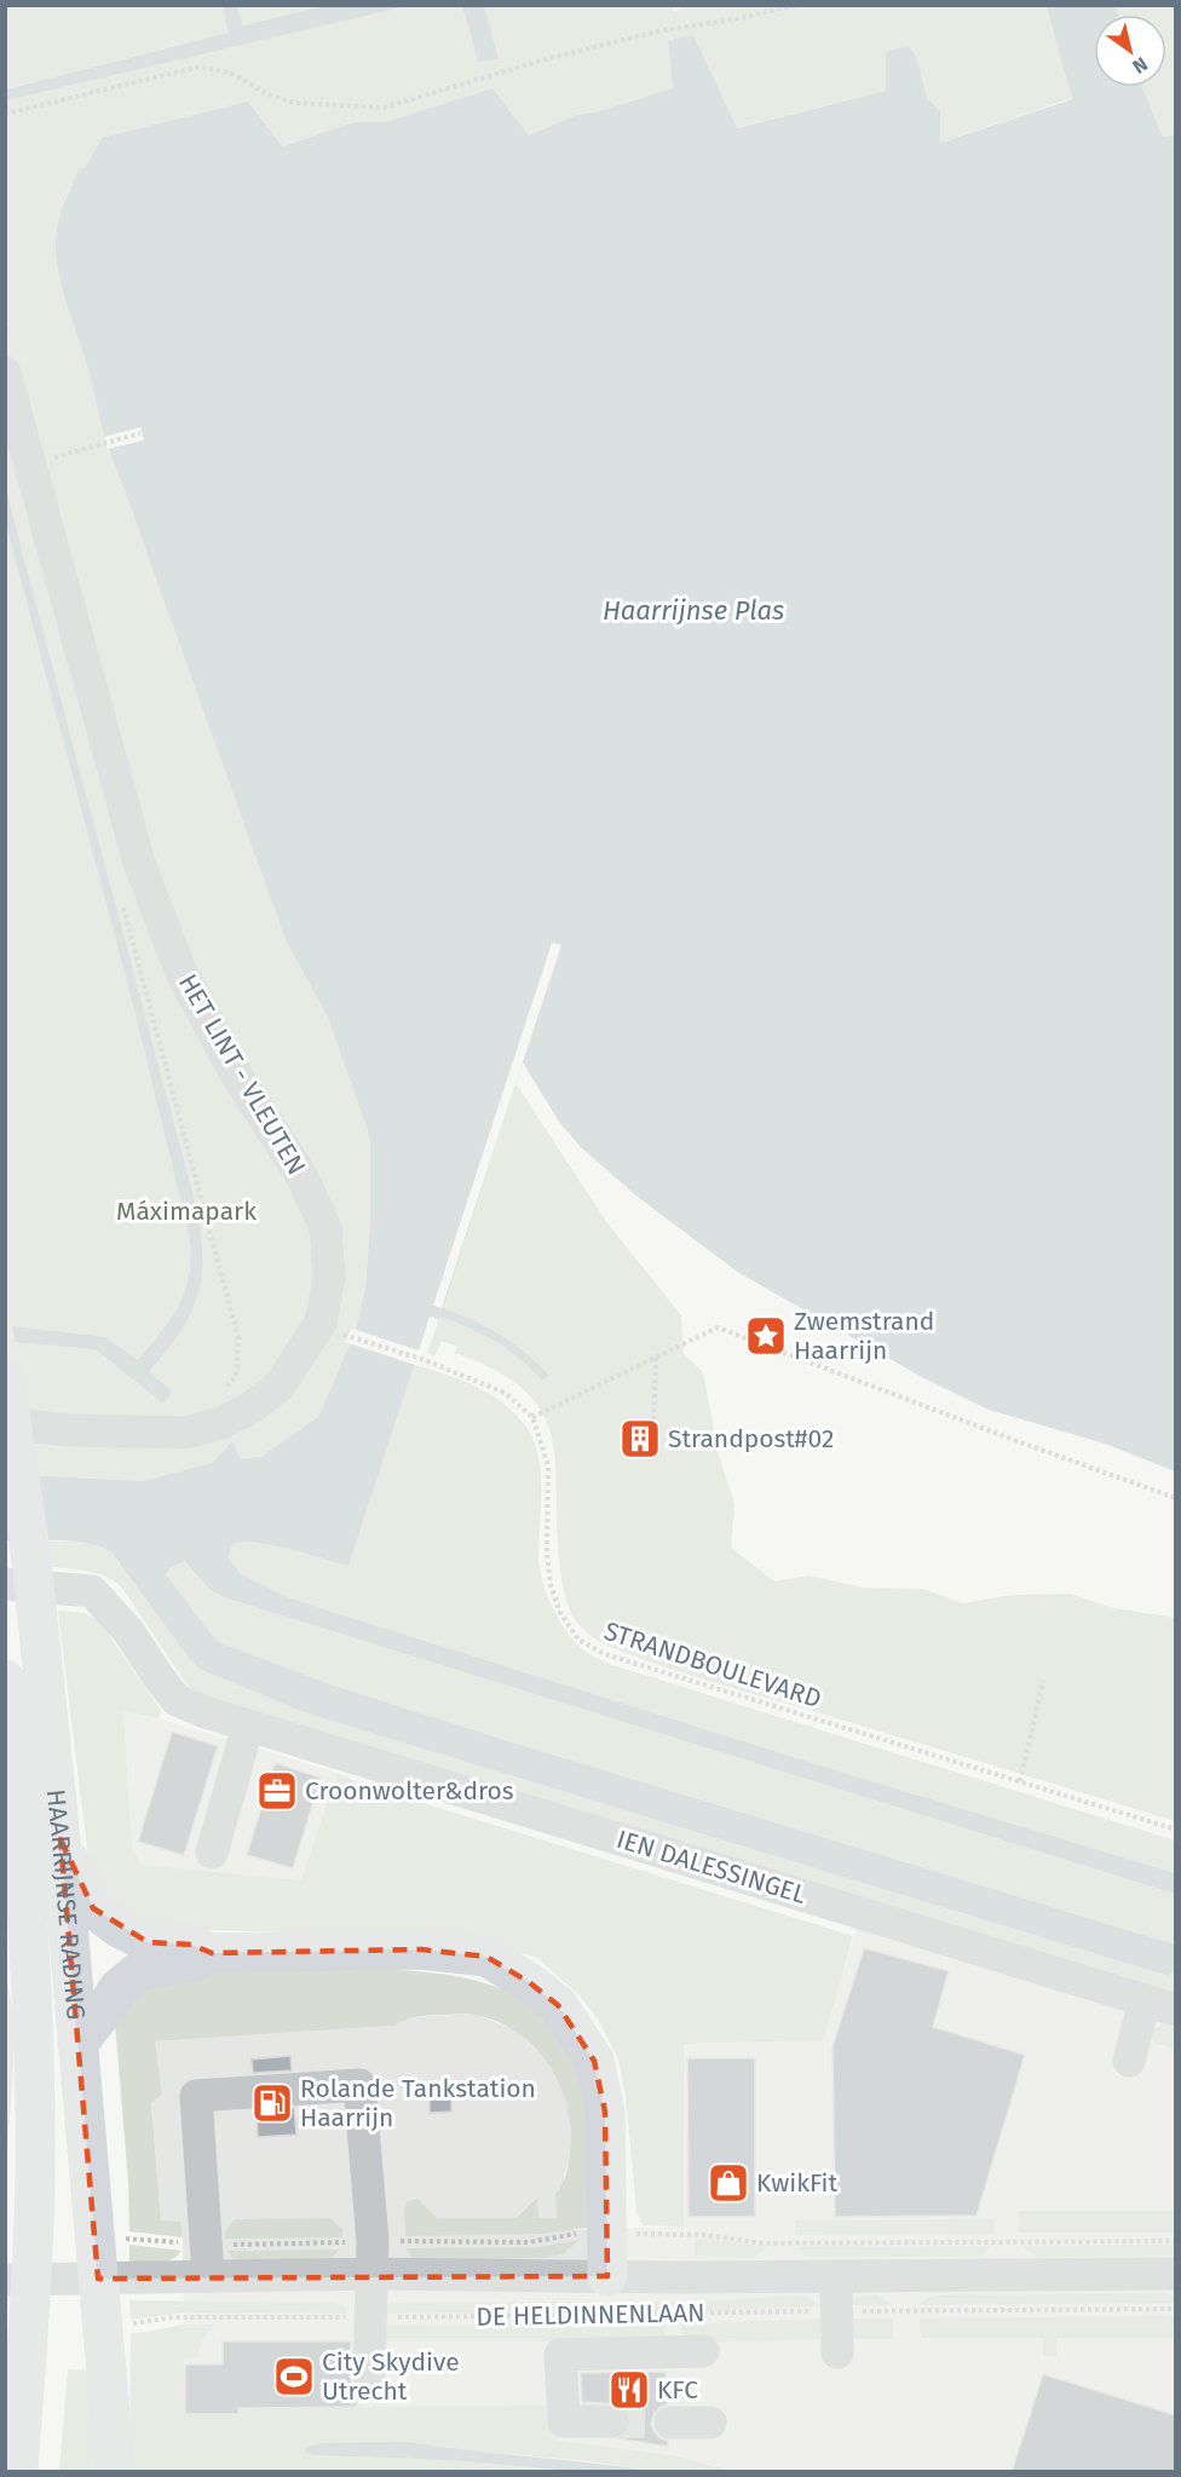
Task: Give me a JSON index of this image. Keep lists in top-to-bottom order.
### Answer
{
  "streets": {
    "main road": ["HAARRIJNSE RADING"],
    "street": ["HET LINT - VLEUTEN", "IEN DALESSINGEL", "DE HELDINNENLAAN"],
    "path": ["STRANDBOULEVARD"]
  },
  "water": ["Haarrijnse Plas"],
  "parks": ["Máximapark"],
  "places": {
    "place": ["Zwemstrand Haarrijn"],
    "building": ["Strandpost#02"],
    "office": ["Croonwolter&dros"],
    "fuel station": ["Rolande Tankstation Haarrijn"],
    "shop": ["KwikFit"],
    "sports": ["City Skydive Utrecht"],
    "restaurant": ["KFC"]
  },
  "north": "bottom right"
}
